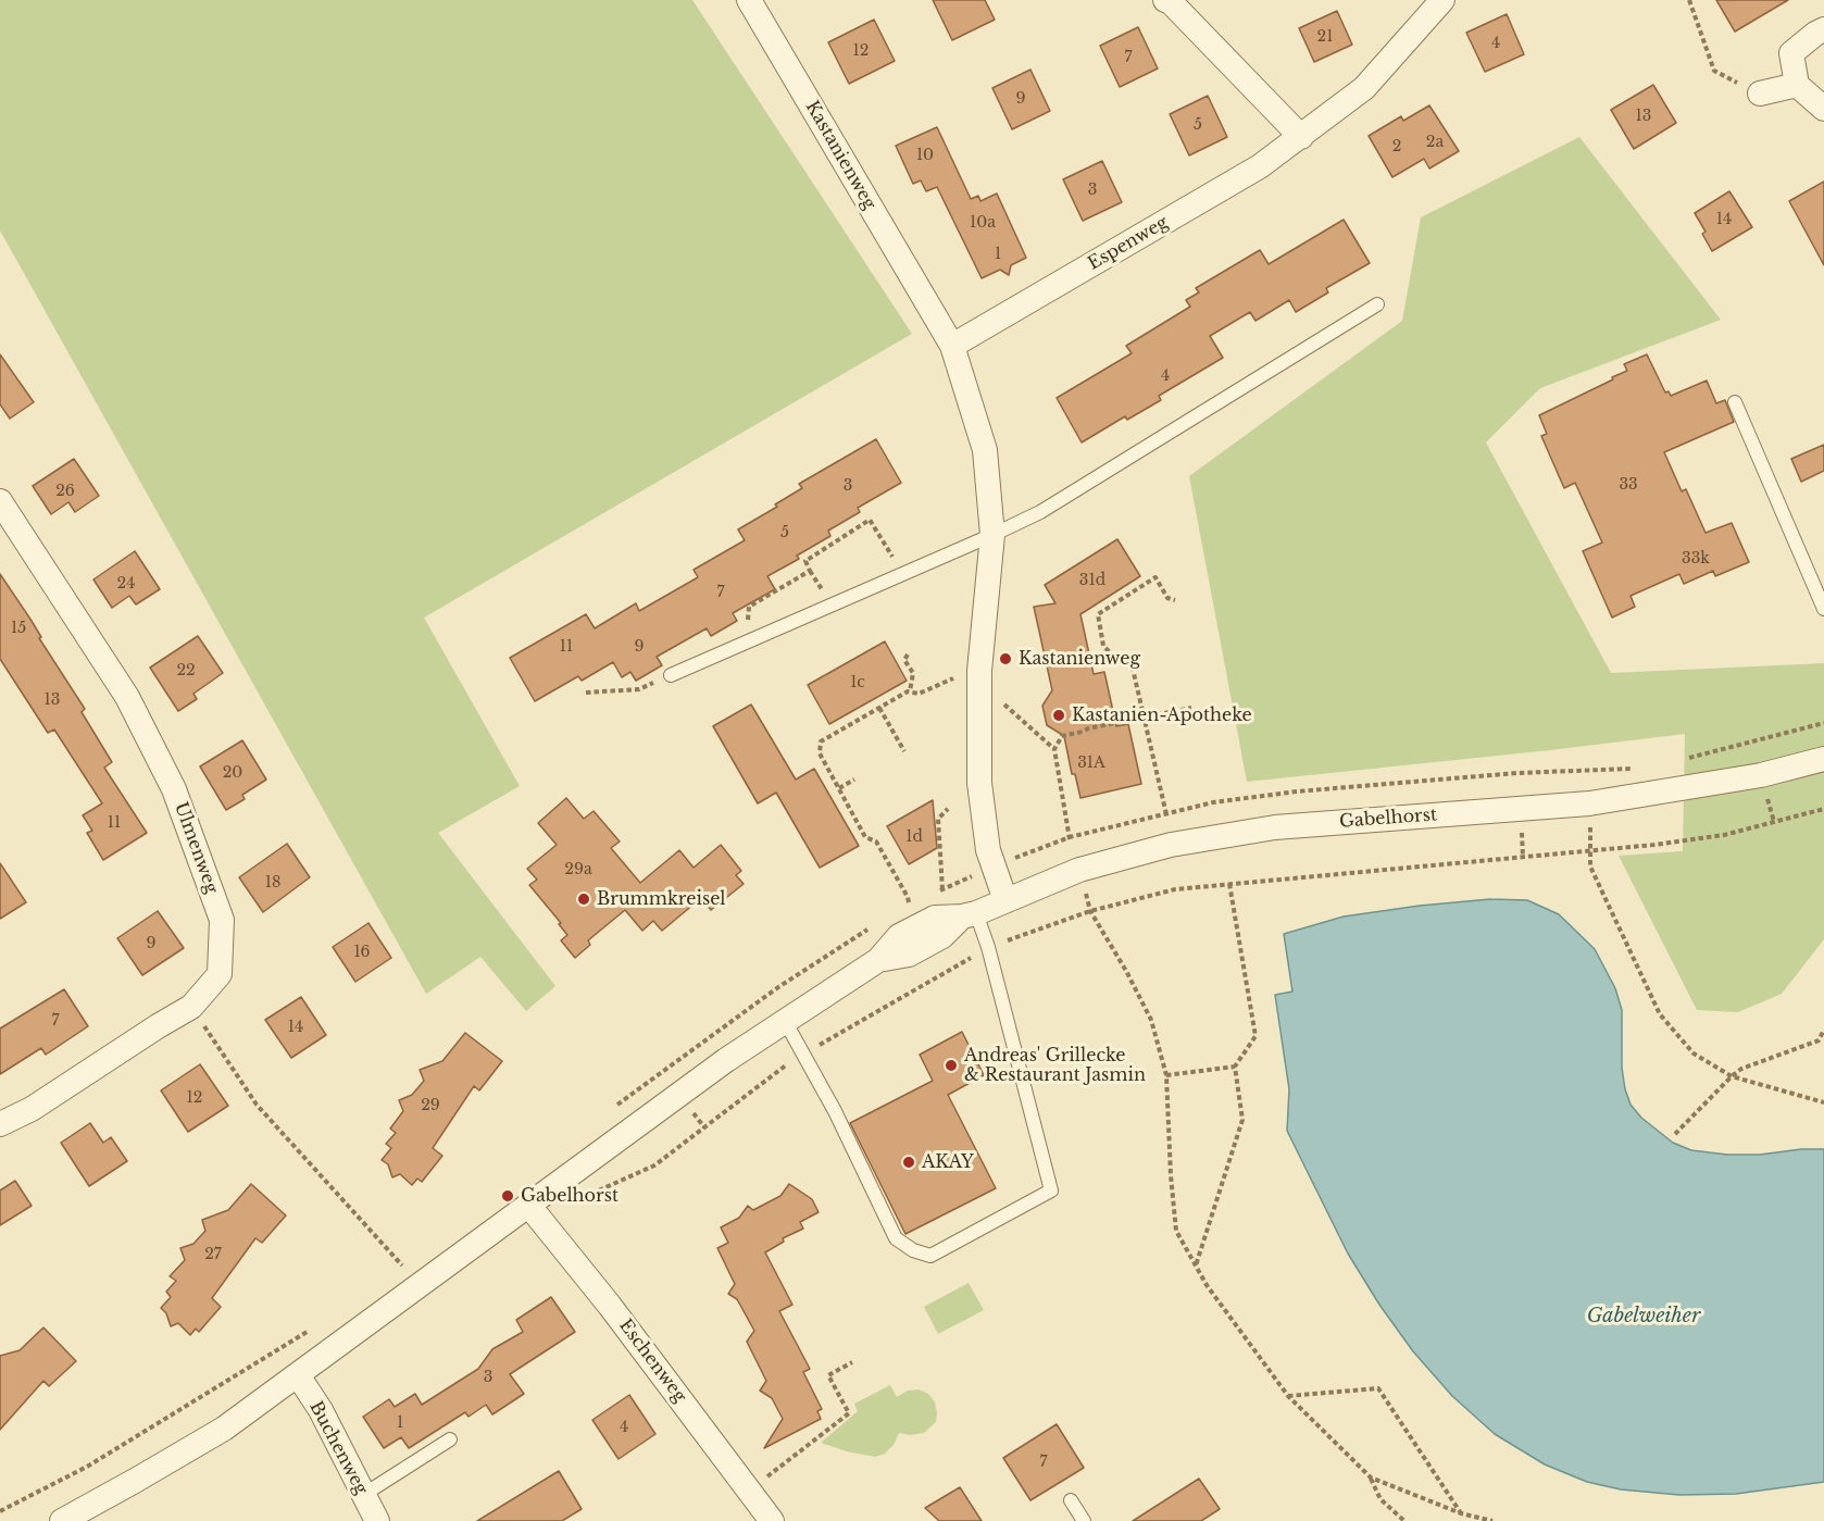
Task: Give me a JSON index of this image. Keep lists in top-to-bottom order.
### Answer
{
  "streets": {
    "street": [
      "Kastanienweg",
      "Espenweg",
      "Gabelhorst",
      "Ulmenweg",
      "Eschenweg",
      "Buchenweg"
    ]
  },
  "crossings": [
    ["Kastanienweg", "Espenweg"],
    ["Kastanienweg", "Gabelhorst"],
    ["Gabelhorst", "Eschenweg"],
    ["Gabelhorst", "Buchenweg"]
  ],
  "water": ["Gabelweiher"],
  "places": [
    "Kastanienweg",
    "Kastanien-Apotheke",
    "Brummkreisel",
    "Andreas' Grillecke & Restaurant Jasmin",
    "AKAY",
    "Gabelhorst"
  ],
  "house_numbers": [
    "21",
    "4",
    "12",
    "7",
    "9",
    "13",
    "5",
    "2a",
    "2",
    "10",
    "3",
    "14",
    "10a",
    "1",
    "4",
    "33",
    "3",
    "26",
    "5",
    "33k",
    "31d",
    "24",
    "7",
    "15",
    "11",
    "9",
    "22",
    "1c",
    "13",
    "31A",
    "20",
    "11",
    "1d",
    "29a",
    "18",
    "9",
    "16",
    "7",
    "14",
    "12",
    "29",
    "27",
    "3",
    "1",
    "4",
    "7"
  ]
}
